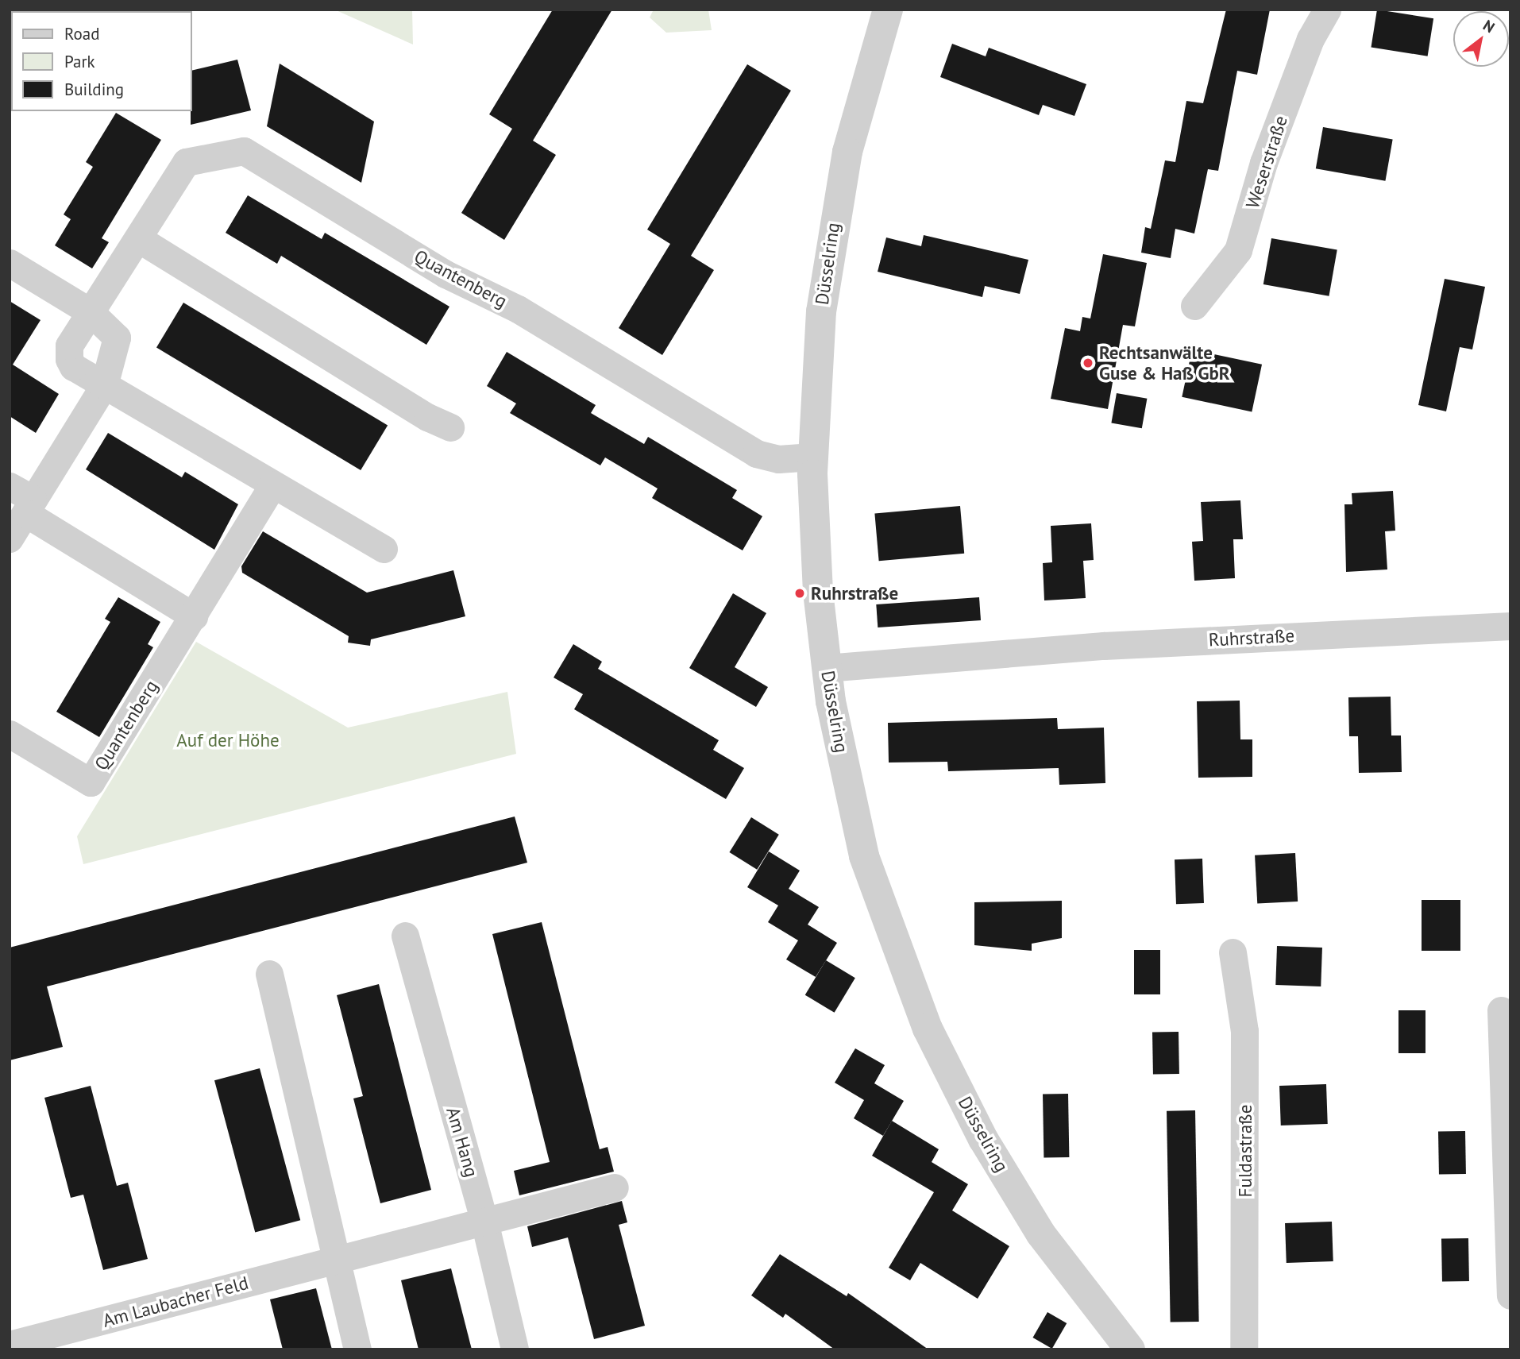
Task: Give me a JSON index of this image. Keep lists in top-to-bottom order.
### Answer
{
  "streets": {
    "street": [
      "Weserstraße",
      "Düsselring",
      "Quantenberg",
      "Ruhrstraße",
      "Am Hang",
      "Fuldastraße",
      "Am Laubacher Feld"
    ]
  },
  "crossings": [
    ["Düsselring", "Quantenberg"],
    ["Düsselring", "Ruhrstraße"],
    ["Am Hang", "Am Laubacher Feld"]
  ],
  "parks": ["Auf der Höhe"],
  "places": ["Rechtsanwälte Guse & Haß GbR", "Ruhrstraße"],
  "legend": ["Road", "Park", "Building"],
  "north": "top right"
}
